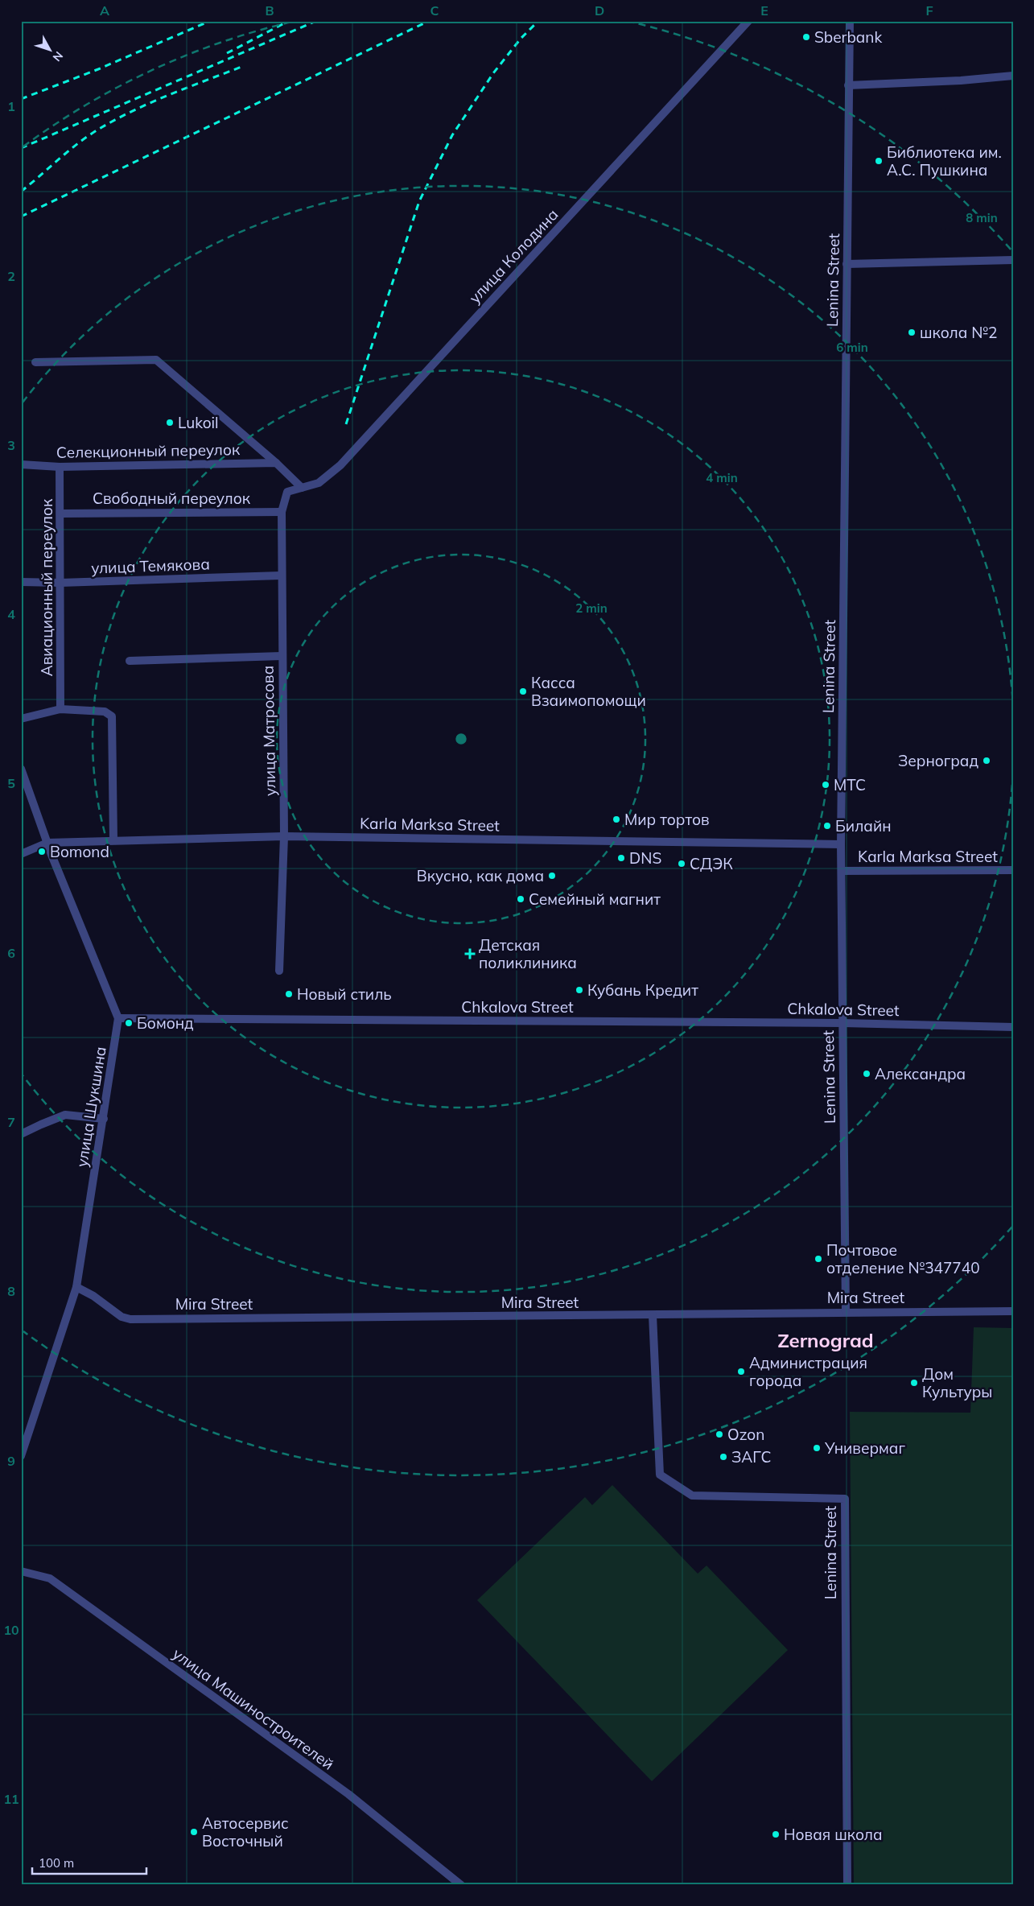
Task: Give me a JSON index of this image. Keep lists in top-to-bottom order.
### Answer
{
  "streets": {
    "street": [
      "улица Колодина",
      "Lenina Street",
      "Селекционный переулок",
      "Свободный переулок",
      "улица Темякова",
      "Авиационный переулок",
      "улица Матросова",
      "Karla Marksa Street",
      "Chkalova Street",
      "улица Шукшина",
      "Mira Street",
      "улица Машиностроителей"
    ]
  },
  "crossings": [
    ["улица Колодина", "Селекционный переулок"],
    ["улица Колодина", "улица Матросова"],
    ["Lenina Street", "Karla Marksa Street"],
    ["Lenina Street", "Chkalova Street"],
    ["Lenina Street", "Mira Street"],
    ["Селекционный переулок", "Авиационный переулок"],
    ["Свободный переулок", "Авиационный переулок"],
    ["Свободный переулок", "улица Матросова"],
    ["улица Темякова", "Авиационный переулок"],
    ["улица Темякова", "улица Матросова"],
    ["улица Матросова", "Karla Marksa Street"],
    ["Chkalova Street", "улица Шукшина"],
    ["улица Шукшина", "Mira Street"]
  ],
  "districts": ["Zernograd"],
  "places": {
    "other": [
      "Sberbank",
      "Библиотека им. А.С. Пушкина",
      "школа №2",
      "Lukoil",
      "Касса Взаимопомощи",
      "Зерноград",
      "МТС",
      "Мир тортов",
      "Билайн",
      "Bomond",
      "DNS",
      "СДЭК",
      "Вкусно, как дома",
      "Семейный магнит",
      "Кубань Кредит",
      "Новый стиль",
      "Бомонд",
      "Александра",
      "Почтовое отделение №347740",
      "Администрация города",
      "Дом Культуры",
      "Ozon",
      "Универмаг",
      "ЗАГС",
      "Автосервис Восточный",
      "Новая школа"
    ],
    "health": ["Детская поликлиника"]
  },
  "scale_bar": "100 m",
  "north": "bottom right",
  "grid": {
    "columns": [
      "A",
      "B",
      "C",
      "D",
      "E",
      "F"
    ],
    "rows": [
      "1",
      "2",
      "3",
      "4",
      "5",
      "6",
      "7",
      "8",
      "9",
      "10",
      "11"
    ]
  },
  "rings": [
    "8 min",
    "6 min",
    "4 min",
    "2 min"
  ]
}
